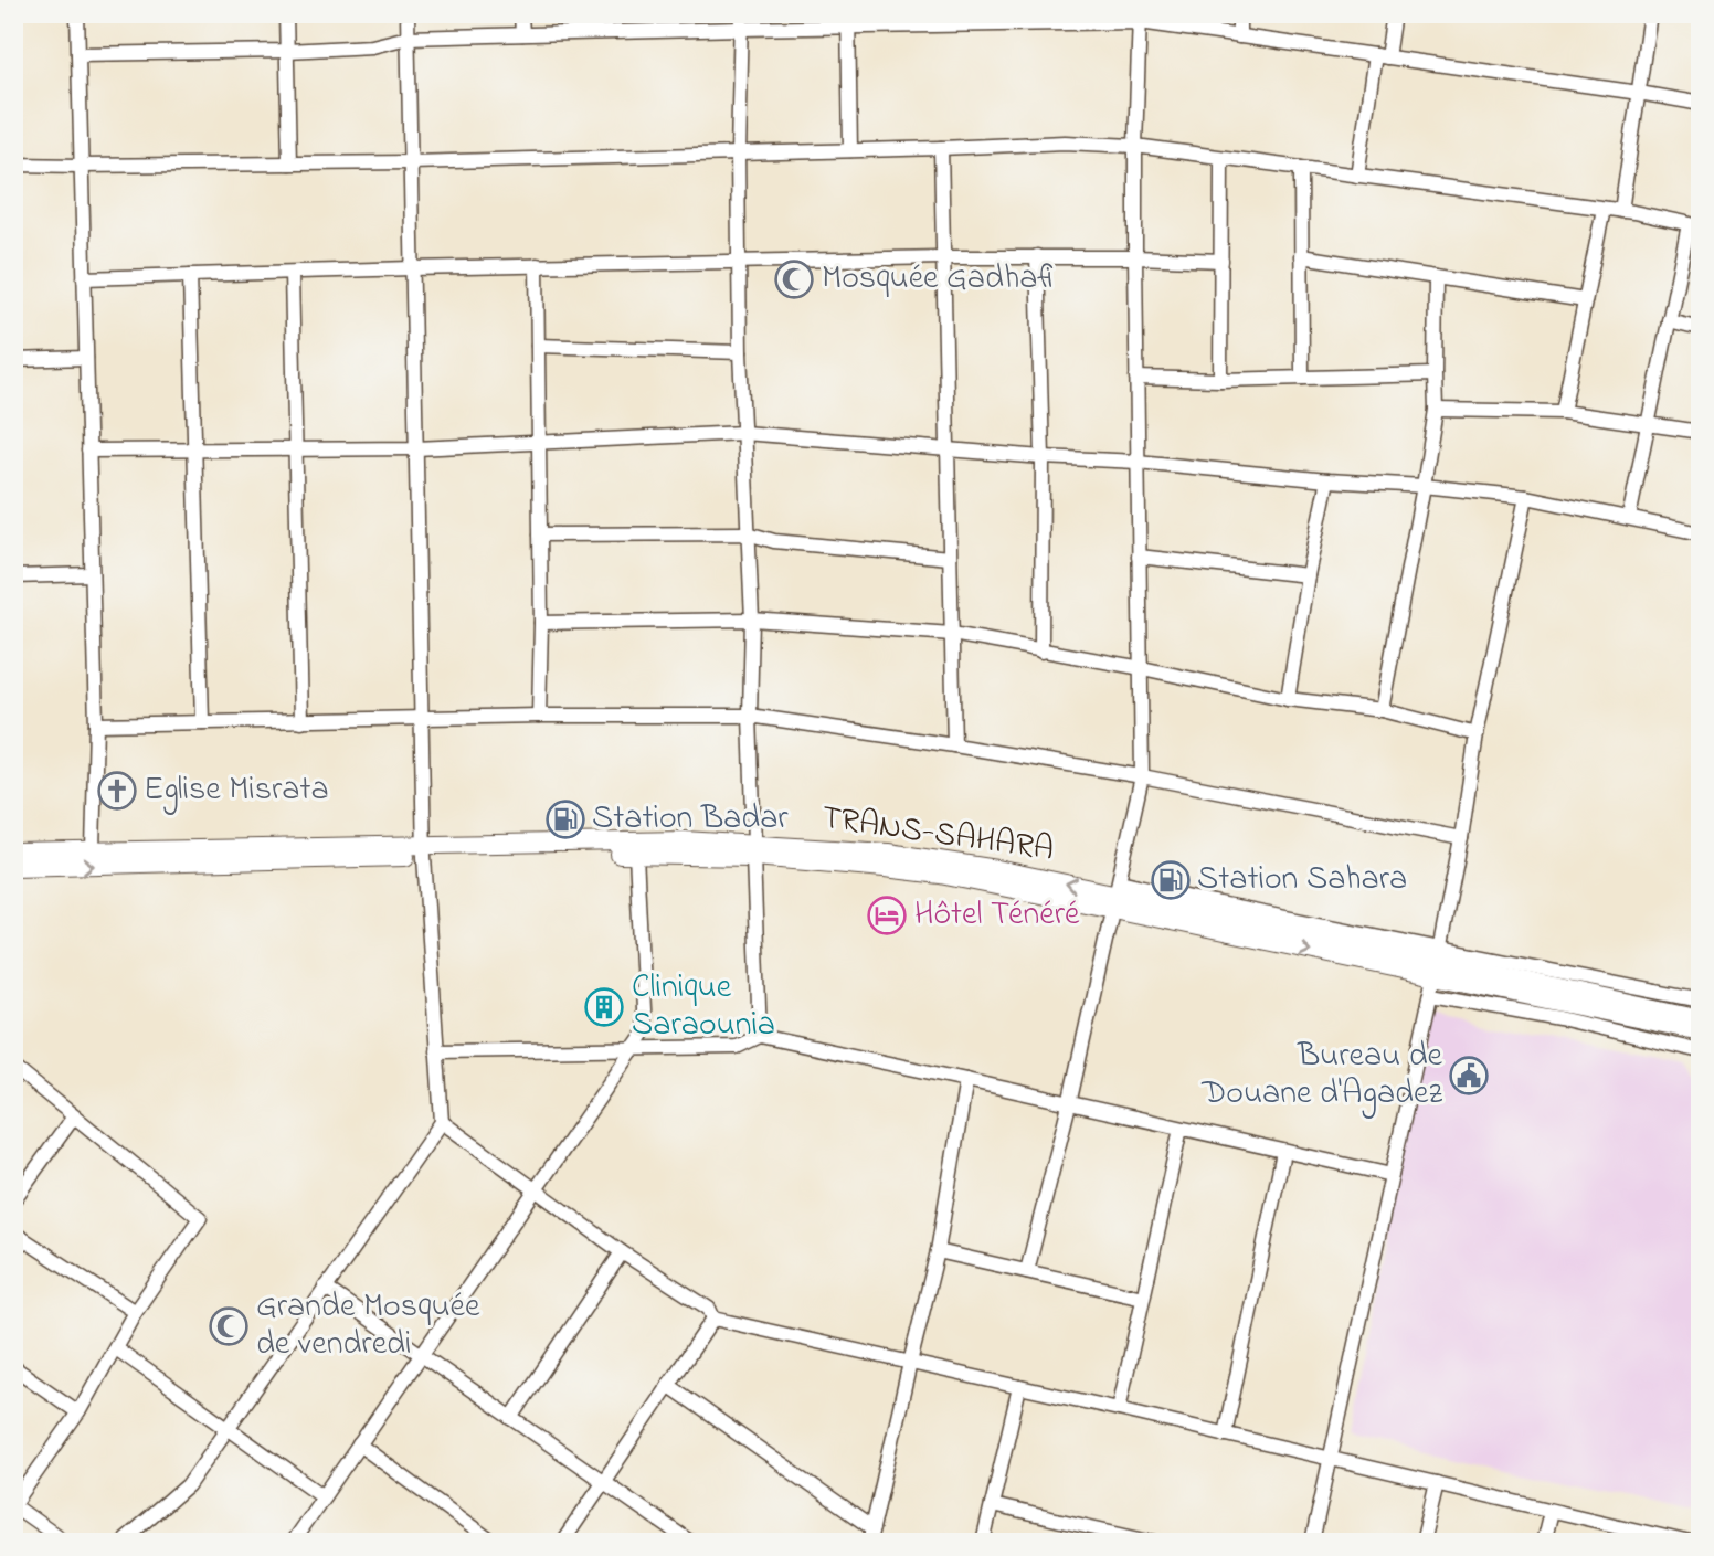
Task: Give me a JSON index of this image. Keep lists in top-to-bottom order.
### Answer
{
  "streets": {
    "main road": ["TRANS-SAHARA"]
  },
  "places": {
    "mosque": ["Mosquée Gadhafi", "Grande Mosquée de vendredi"],
    "church": ["Eglise Misrata"],
    "fuel station": ["Station Badar", "Station Sahara"],
    "hotel": ["Hôtel Ténéré"],
    "building": ["Clinique Saraounia"],
    "public building": ["Bureau de Douane d'Agadez"]
  }
}
